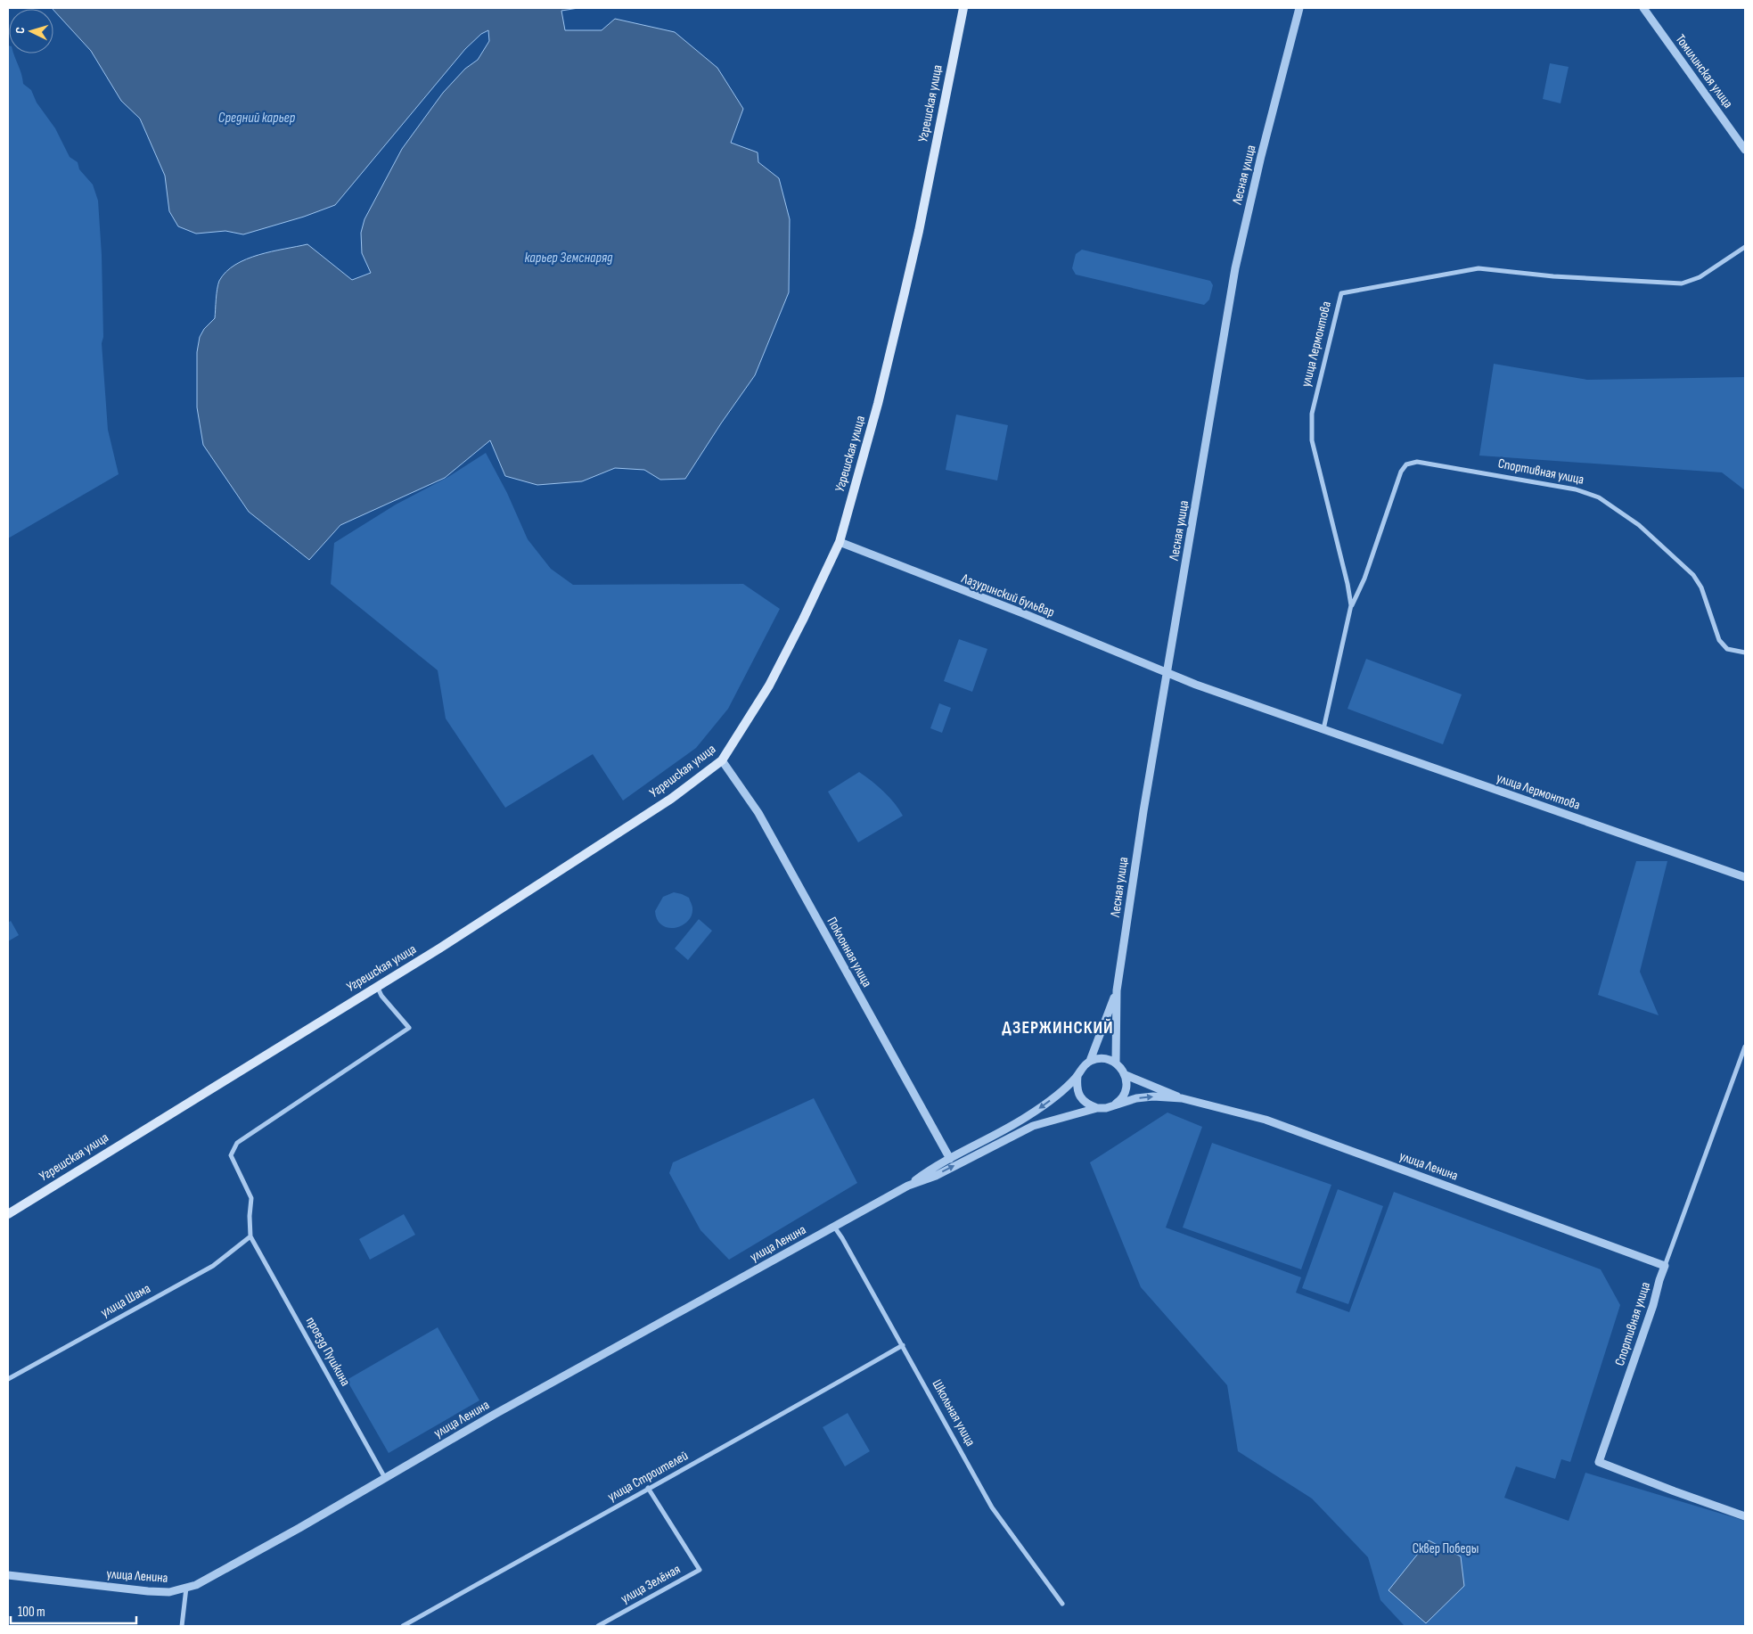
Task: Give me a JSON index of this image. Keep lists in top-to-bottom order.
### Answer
{
  "streets": {
    "main road": ["Угрешская улица"],
    "street": [
      "Томилинская улица",
      "Лесная улица",
      "улица Лермонтова",
      "Спортивная улица",
      "Лазуринский бульвар",
      "Поклонная улица",
      "улица Ленина",
      "улица Шама",
      "проезд Пушкина",
      "Школьная улица",
      "улица Строителей",
      "улица Зелёная"
    ]
  },
  "crossings": [
    ["Угрешская улица", "Лазуринский бульвар"],
    ["Угрешская улица", "Поклонная улица"],
    ["Лесная улица", "улица Лермонтова"],
    ["Лесная улица", "Лазуринский бульвар"],
    ["Лесная улица", "улица Ленина"],
    ["улица Лермонтова", "Спортивная улица"],
    ["улица Лермонтова", "Лазуринский бульвар"],
    ["Спортивная улица", "улица Ленина"],
    ["Поклонная улица", "улица Ленина"],
    ["улица Ленина", "проезд Пушкина"],
    ["улица Ленина", "Школьная улица"],
    ["улица Шама", "проезд Пушкина"],
    ["Школьная улица", "улица Строителей"],
    ["улица Строителей", "улица Зелёная"]
  ],
  "districts": ["ДЗЕРЖИНСКИЙ"],
  "water": ["Средний карьер", "карьер Земснаряд"],
  "parks": ["Сквер Победы"],
  "scale_bar": "100 m",
  "north": "left"
}
